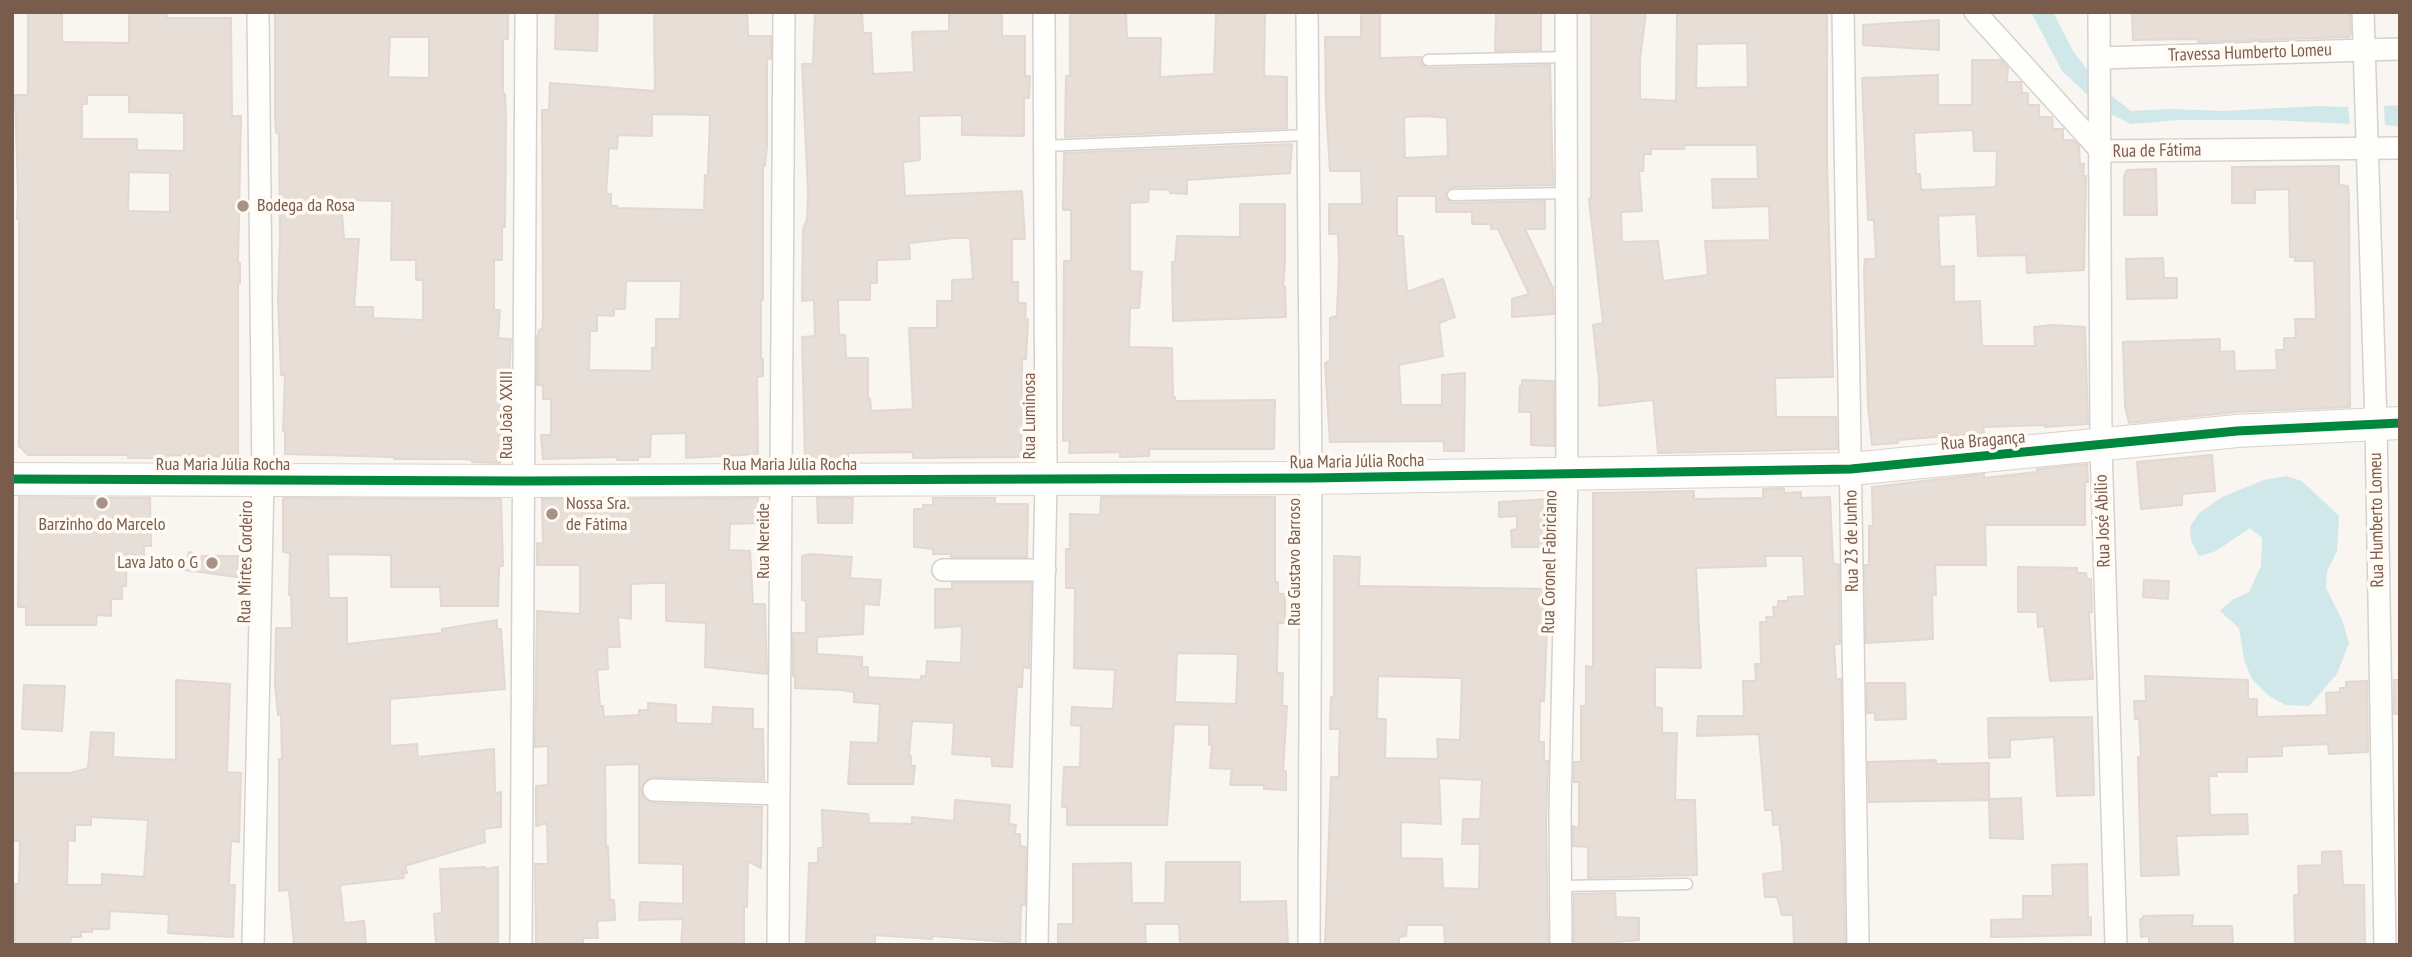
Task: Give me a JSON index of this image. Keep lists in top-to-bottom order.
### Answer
{
  "streets": {
    "street": [
      "Travessa Humberto Lomeu",
      "Rua de Fátima",
      "Rua João XXIII",
      "Rua Luminosa",
      "Rua Bragança",
      "Rua Maria Júlia Rocha",
      "Rua Humberto Lomeu",
      "Rua José Abílio",
      "Rua Nereide",
      "Rua 23 de Junho",
      "Rua Mirtes Cordeiro",
      "Rua Gustavo Barroso",
      "Rua Coronel Fabriciano"
    ]
  },
  "crossings": [
    ["Travessa Humberto Lomeu", "Rua Humberto Lomeu"],
    ["Travessa Humberto Lomeu", "Rua José Abílio"],
    ["Rua de Fátima", "Rua Humberto Lomeu"],
    ["Rua de Fátima", "Rua José Abílio"],
    ["Rua João XXIII", "Rua Maria Júlia Rocha"],
    ["Rua Luminosa", "Rua Maria Júlia Rocha"],
    ["Rua Bragança", "Rua Maria Júlia Rocha"],
    ["Rua Bragança", "Rua Humberto Lomeu"],
    ["Rua Bragança", "Rua José Abílio"],
    ["Rua Bragança", "Rua 23 de Junho"],
    ["Rua Bragança", "Rua Coronel Fabriciano"],
    ["Rua Maria Júlia Rocha", "Rua Nereide"],
    ["Rua Maria Júlia Rocha", "Rua Mirtes Cordeiro"],
    ["Rua Maria Júlia Rocha", "Rua Gustavo Barroso"],
    ["Rua Maria Júlia Rocha", "Rua Coronel Fabriciano"]
  ],
  "places": [
    "Bodega da Rosa",
    "Barzinho do Marcelo",
    "Nossa Sra. de Fátima",
    "Lava Jato o G"
  ]
}
